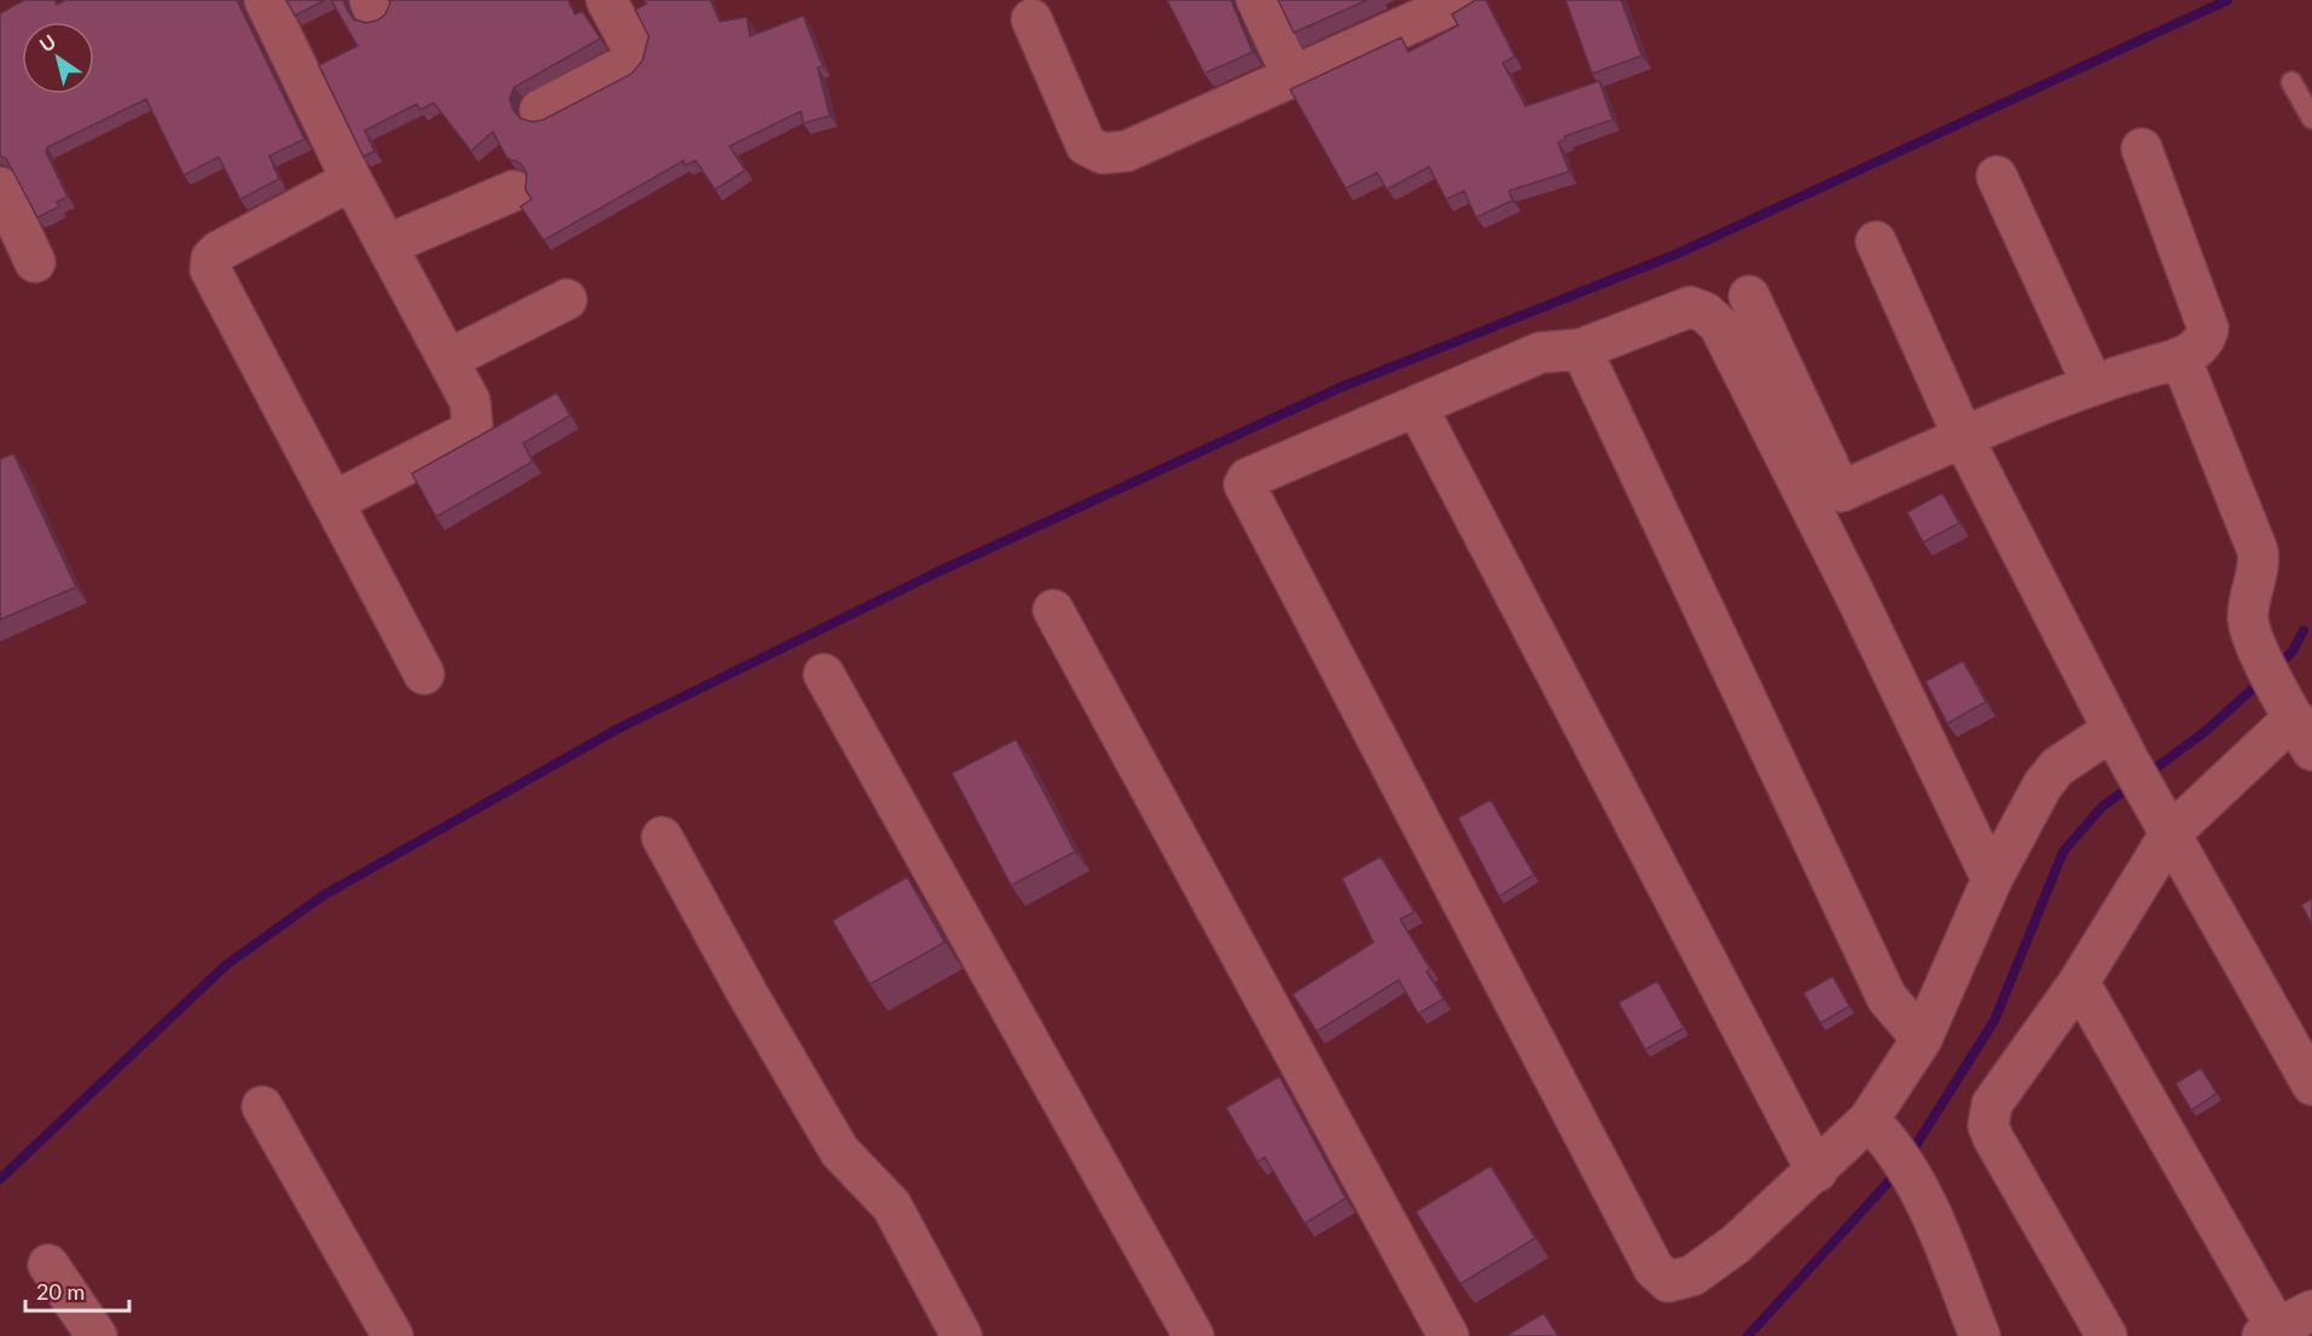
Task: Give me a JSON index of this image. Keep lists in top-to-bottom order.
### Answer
{
  "scale_bar": "20 m",
  "north": "top left"
}
